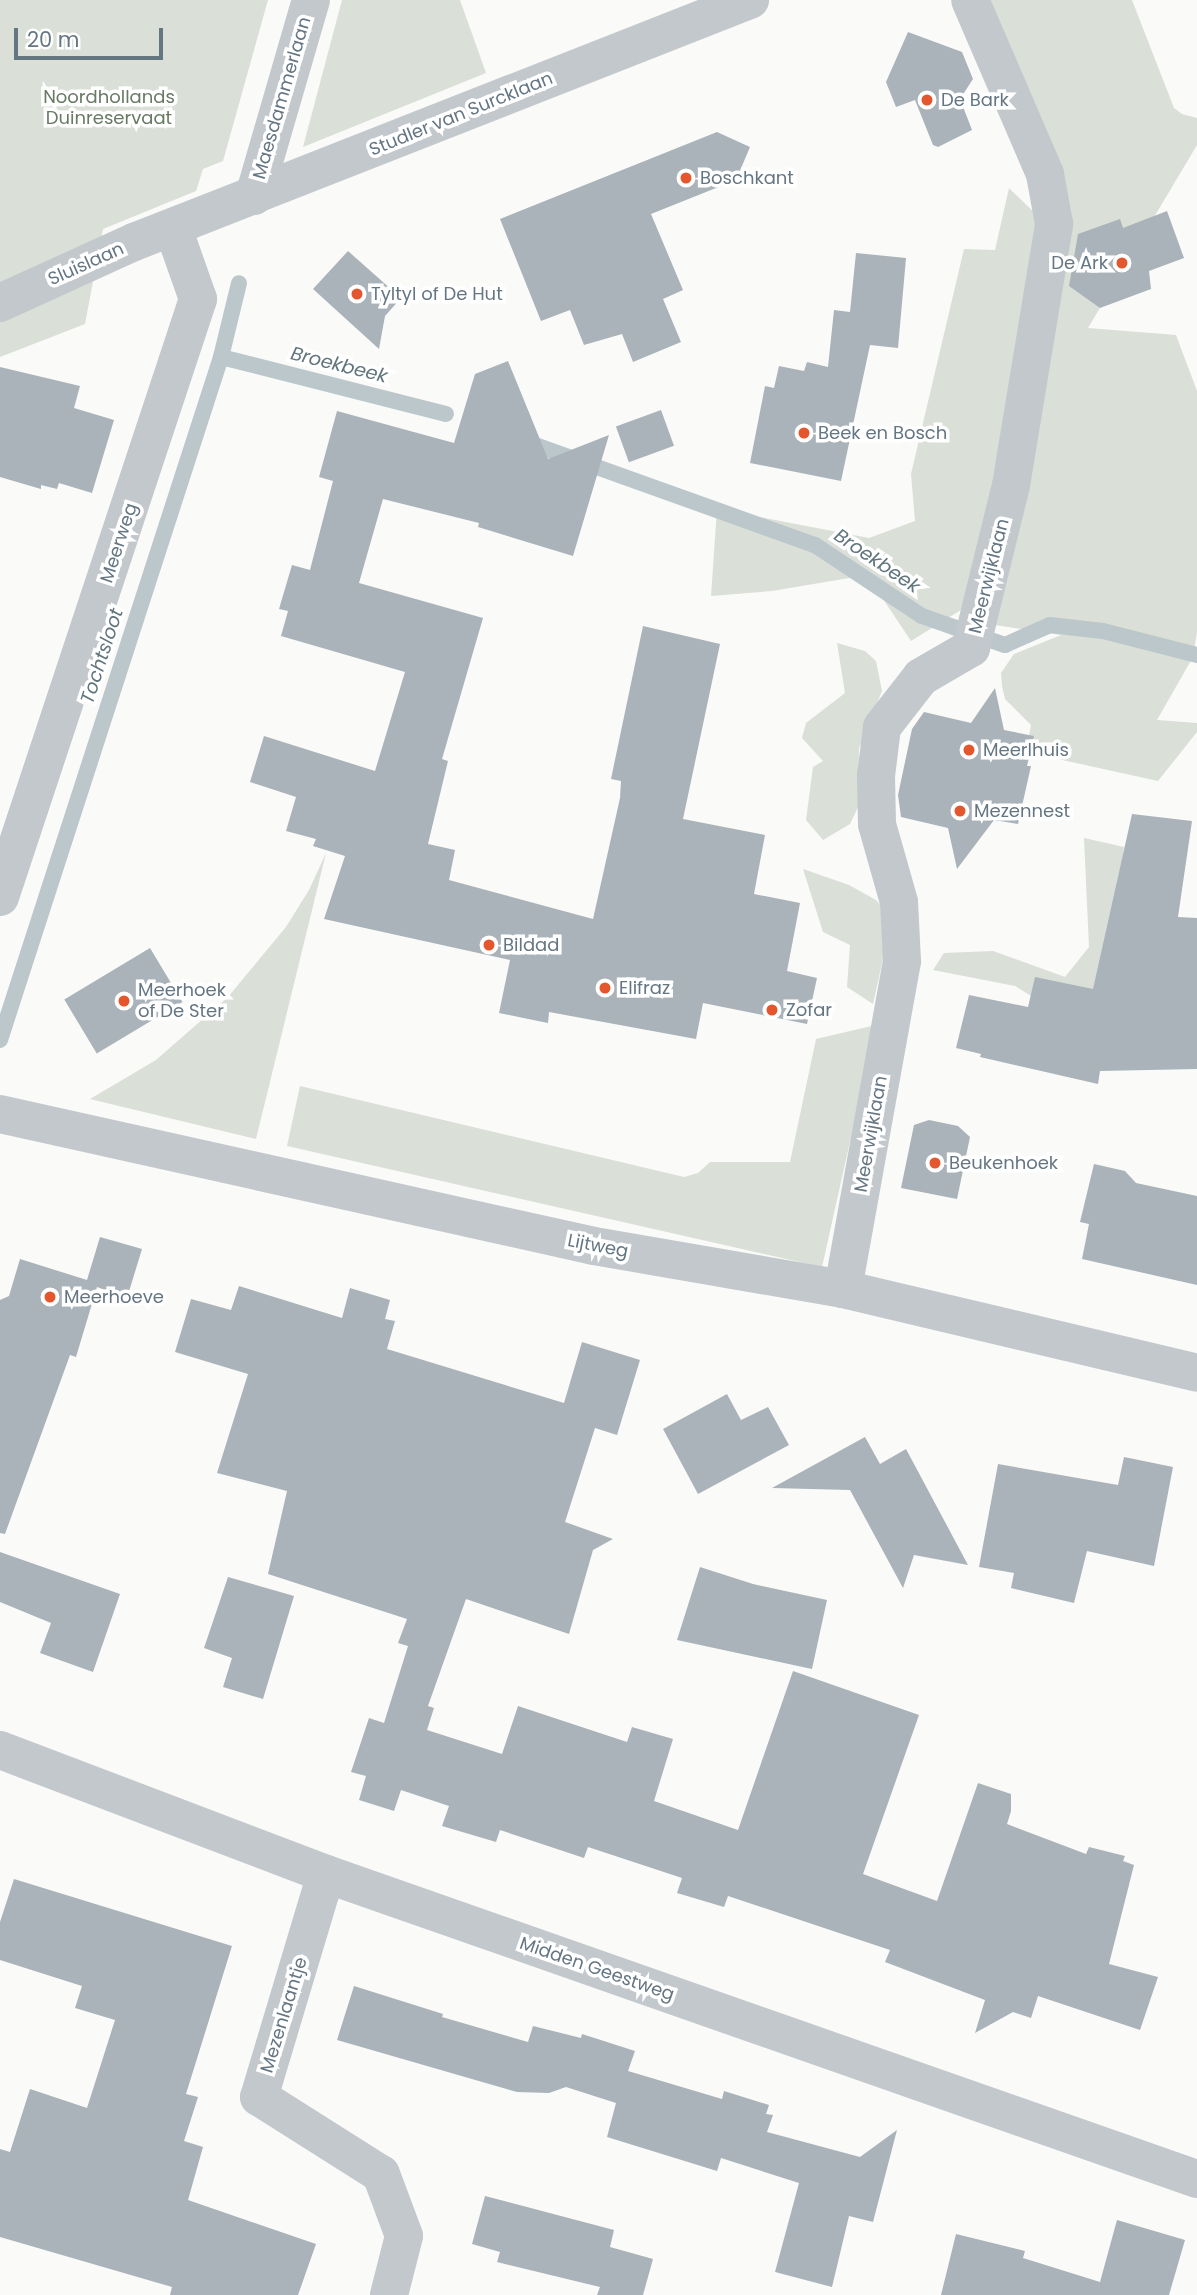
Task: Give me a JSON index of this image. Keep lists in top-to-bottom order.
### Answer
{
  "streets": {
    "street": [
      "Maesdammerlaan",
      "Studler van Surcklaan",
      "Sluislaan",
      "Meerweg",
      "Meerwijklaan",
      "Lijtweg",
      "Midden Geestweg",
      "Mezenlaantje"
    ]
  },
  "crossings": [
    ["Maesdammerlaan", "Studler van Surcklaan"],
    ["Studler van Surcklaan", "Sluislaan"],
    ["Studler van Surcklaan", "Meerweg"],
    ["Sluislaan", "Meerweg"],
    ["Meerwijklaan", "Lijtweg"],
    ["Midden Geestweg", "Mezenlaantje"]
  ],
  "water": ["Broekbeek", "Tochtsloot"],
  "parks": ["Noordhollands Duinreservaat"],
  "places": [
    "De Bark",
    "Boschkant",
    "De Ark",
    "Tyltyl of De Hut",
    "Beek en Bosch",
    "Meerlhuis",
    "Mezennest",
    "Bildad",
    "Elifraz",
    "Meerhoek of De Ster",
    "Zofar",
    "Beukenhoek",
    "Meerhoeve"
  ],
  "scale_bar": "20 m"
}
